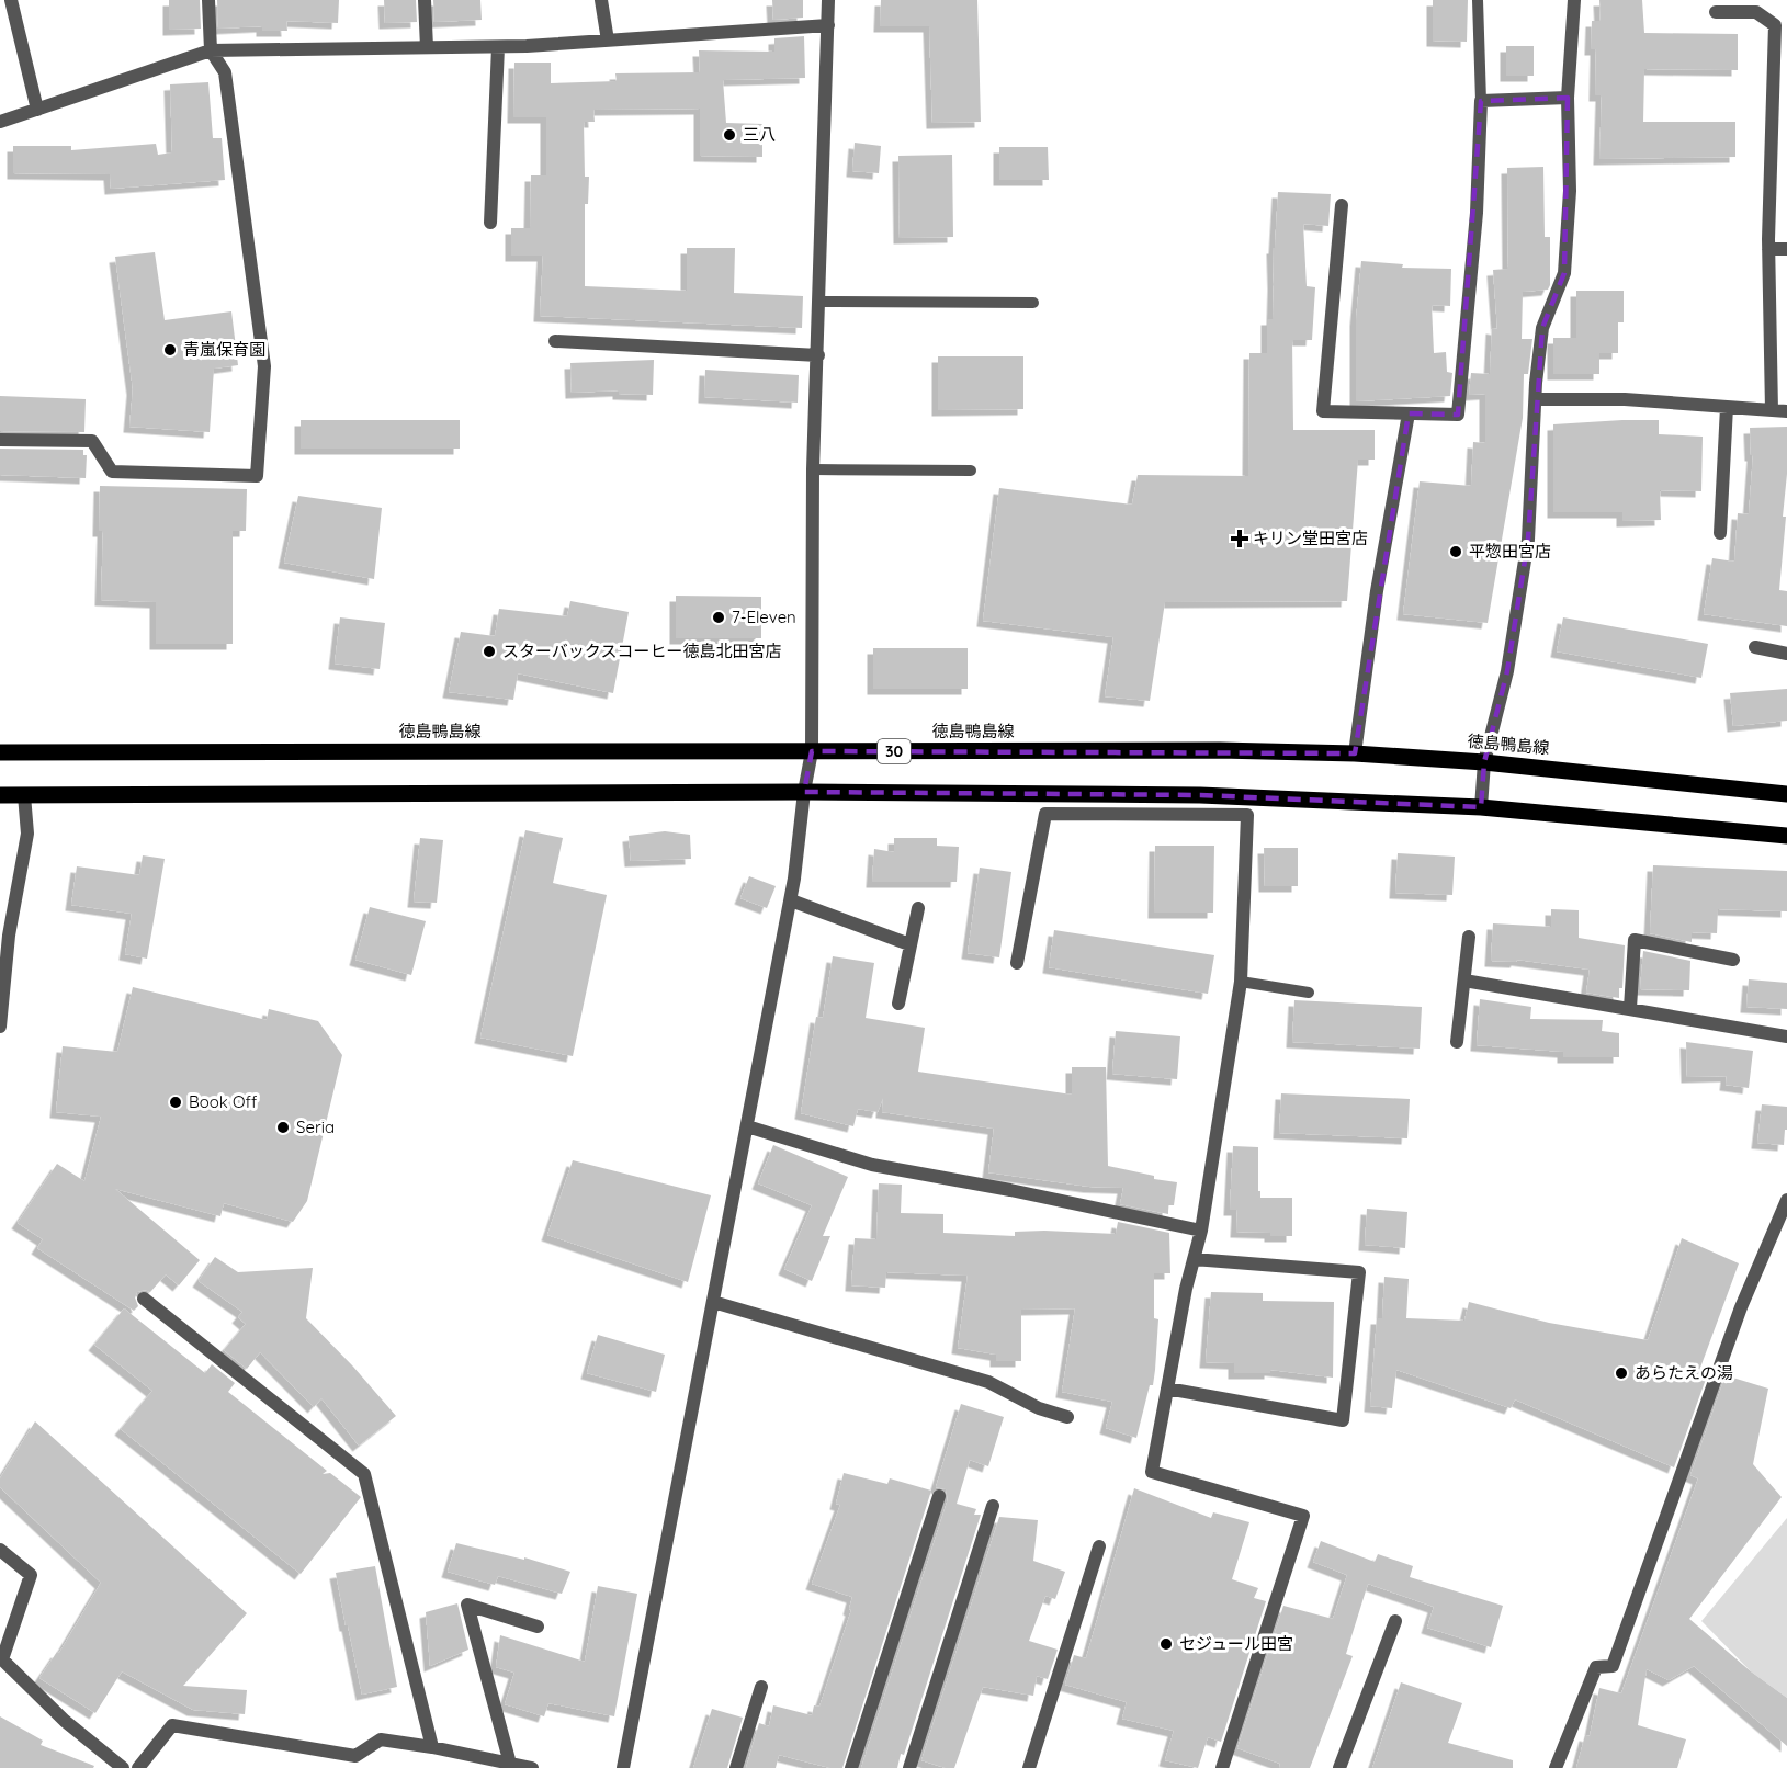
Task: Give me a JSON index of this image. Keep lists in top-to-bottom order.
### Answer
{
  "streets": {
    "main road": ["徳島鴨島線", "30"]
  },
  "places": {
    "other": [
      "三八",
      "青嵐保育園",
      "平惣田宮店",
      "7-Eleven",
      "スターバックスコーヒー徳島北田宮店",
      "Book Off",
      "Seria",
      "あらたえの湯",
      "セジュール田宮"
    ],
    "health": ["キリン堂田宮店"]
  }
}
